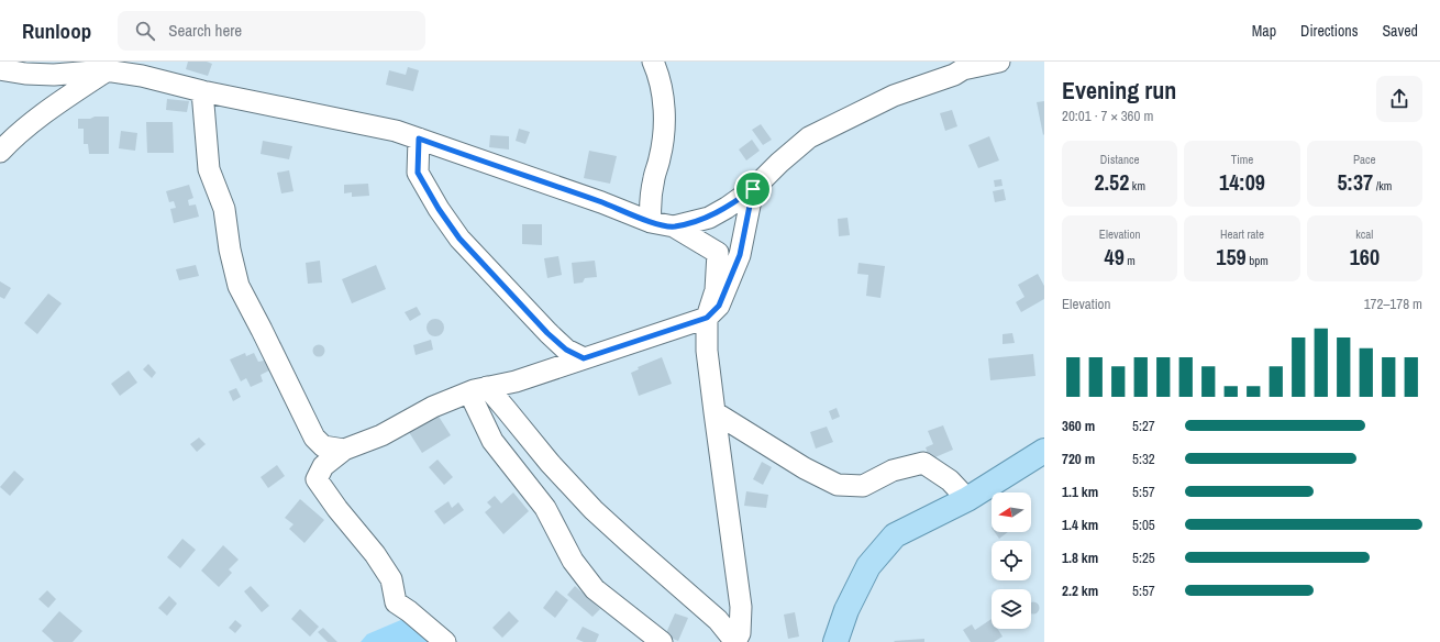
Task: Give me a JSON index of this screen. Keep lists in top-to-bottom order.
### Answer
{
  "north": "left",
  "page": {
    "header": "Runloop",
    "search": "Search here",
    "nav": ["Map", "Directions", "Saved"],
    "heading": ["Evening run", "20:01 · 7 × 360 m"],
    "stats": [
      ["Distance", "2.52 km"],
      ["Time", "14:09"],
      ["Pace", "5:37 /km"],
      ["Elevation", "49 m"],
      ["Heart rate", "159 bpm"],
      ["kcal", "160"]
    ],
    "chart": ["Elevation", "172–178 m"],
    "list": [
      {
        "name": "360 m",
        "note": "5:27"
      },
      {
        "name": "720 m",
        "note": "5:32"
      },
      {
        "name": "1.1 km",
        "note": "5:57"
      },
      {
        "name": "1.4 km",
        "note": "5:05"
      },
      {
        "name": "1.8 km",
        "note": "5:25"
      },
      {
        "name": "2.2 km",
        "note": "5:57"
      }
    ]
  }
}
